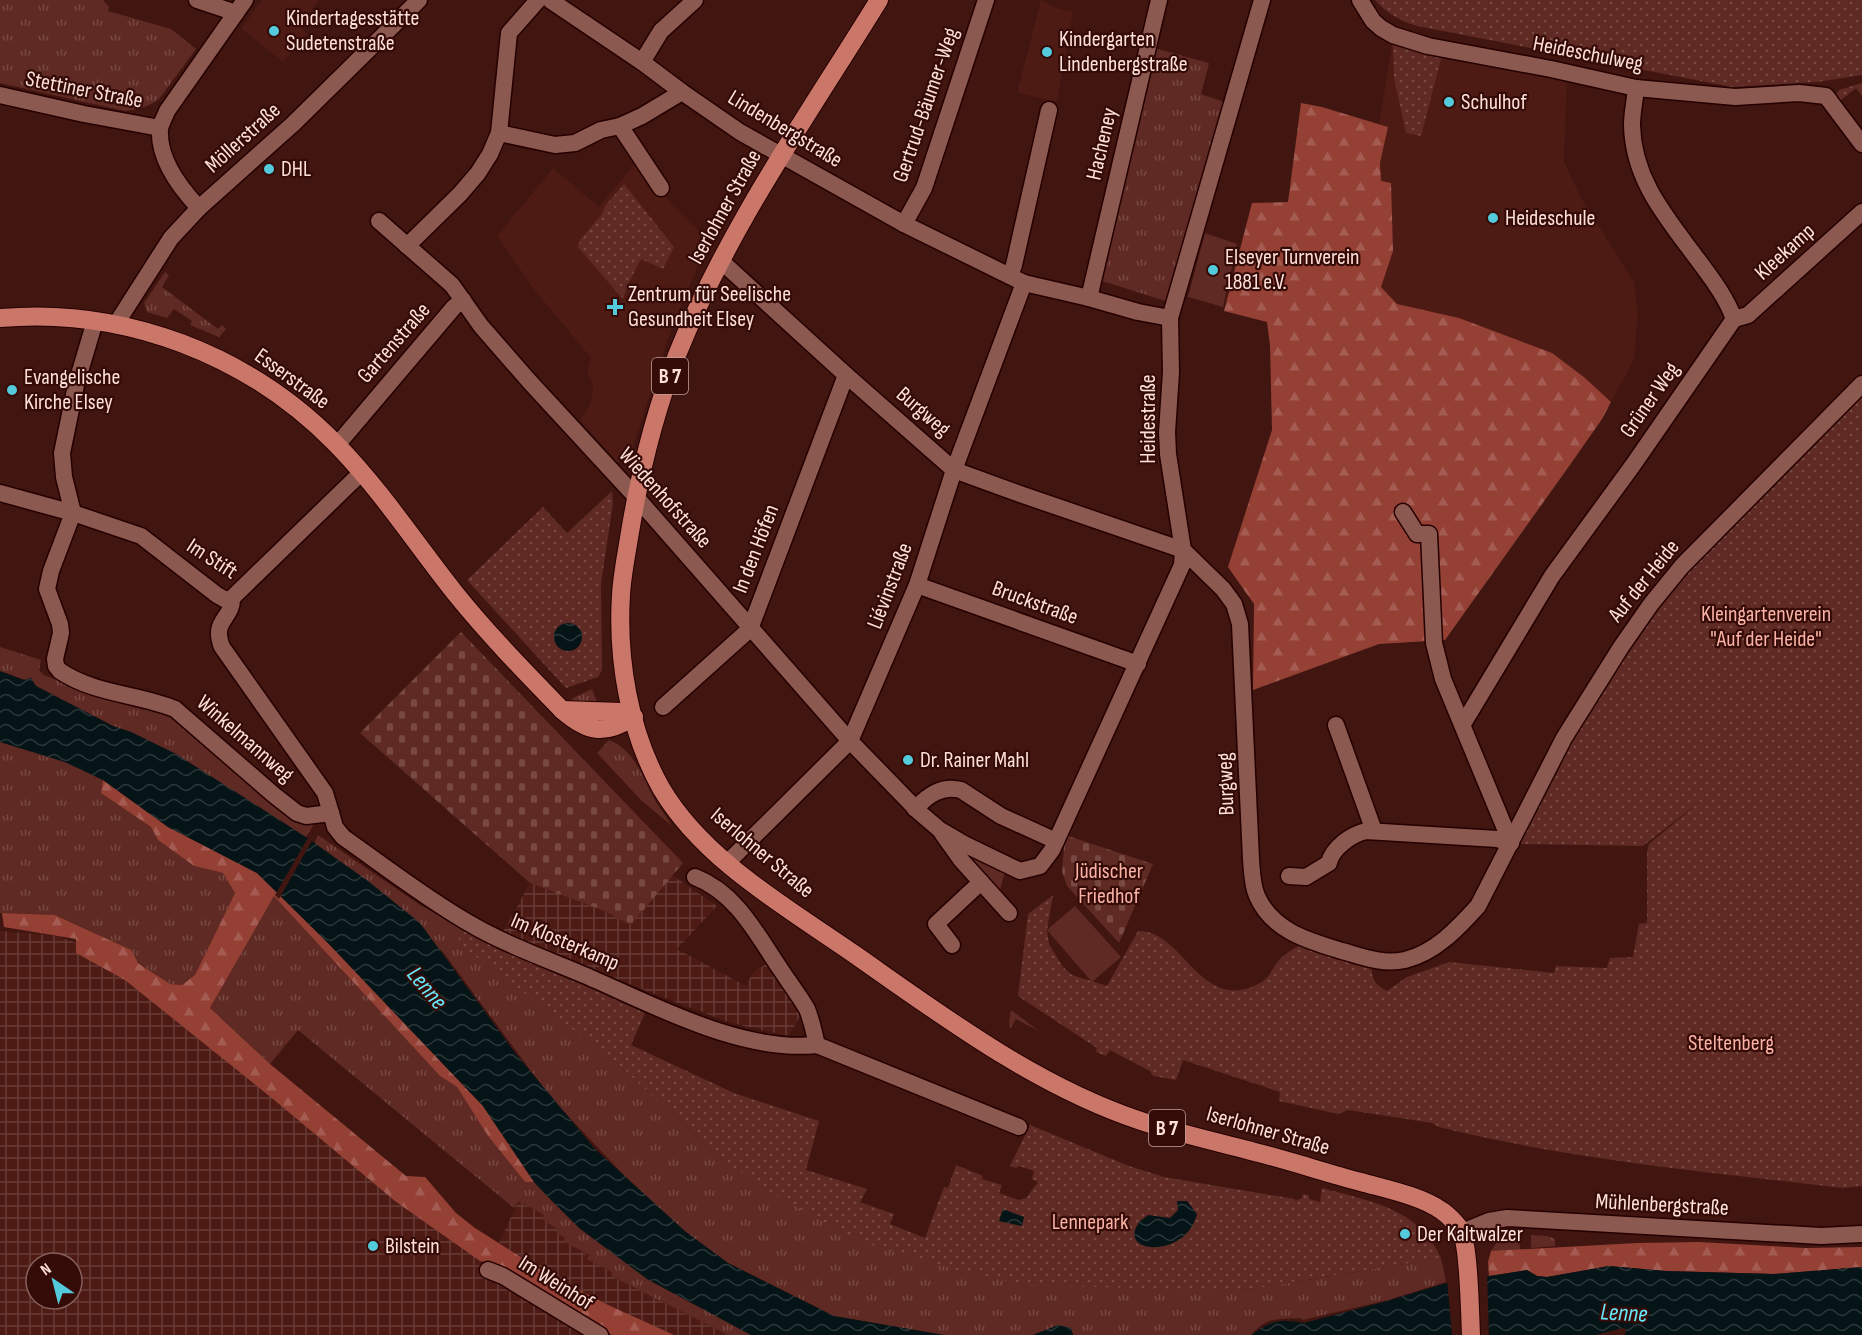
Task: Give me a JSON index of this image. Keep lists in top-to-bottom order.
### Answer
{
  "streets": {
    "main road": ["Iserlohner Straße", "B 7", "Esserstraße"],
    "street": [
      "Heideschulweg",
      "Stettiner Straße",
      "Gertrud-Bäumer-Weg",
      "Lindenbergstraße",
      "Möllerstraße",
      "Hacheney",
      "Kleekamp",
      "Gartenstraße",
      "Grüner Weg",
      "Burgweg",
      "Heidestraße",
      "Wiedenhofstraße",
      "In den Höfen",
      "Im Stift",
      "Auf der Heide",
      "Liévinstraße",
      "Bruckstraße",
      "Winkelmannweg",
      "Im Klosterkamp",
      "Mühlenbergstraße",
      "Im Weinhof"
    ]
  },
  "crossings": [
    ["Gertrud-Bäumer-Weg", "Lindenbergstraße"],
    ["Lindenbergstraße", "Hacheney"],
    ["Lindenbergstraße", "Iserlohner Straße"],
    ["Lindenbergstraße", "Heidestraße"],
    ["Lindenbergstraße", "Liévinstraße"],
    ["Möllerstraße", "Esserstraße"],
    ["Iserlohner Straße", "Burgweg"],
    ["Iserlohner Straße", "Wiedenhofstraße"],
    ["Iserlohner Straße", "Liévinstraße"],
    ["Iserlohner Straße", "Mühlenbergstraße"],
    ["Kleekamp", "Grüner Weg"],
    ["Gartenstraße", "Esserstraße"],
    ["Gartenstraße", "Wiedenhofstraße"],
    ["Esserstraße", "Im Stift"],
    ["Burgweg", "Heidestraße"],
    ["Burgweg", "In den Höfen"],
    ["Burgweg", "Auf der Heide"],
    ["Burgweg", "Liévinstraße"],
    ["Heidestraße", "Wiedenhofstraße"],
    ["Heidestraße", "Bruckstraße"],
    ["Wiedenhofstraße", "In den Höfen"],
    ["Wiedenhofstraße", "Liévinstraße"],
    ["Im Stift", "Winkelmannweg"],
    ["Im Stift", "Im Klosterkamp"],
    ["Liévinstraße", "Bruckstraße"],
    ["Winkelmannweg", "Im Klosterkamp"]
  ],
  "water": ["Lenne"],
  "parks": [
    "Kleingartenverein \"Auf der Heide\"",
    "Jüdischer Friedhof",
    "Steltenberg",
    "Lennepark"
  ],
  "places": {
    "other": [
      "Kindertagesstätte Sudetenstraße",
      "Kindergarten Lindenbergstraße",
      "Schulhof",
      "DHL",
      "Heideschule",
      "Elseyer Turnverein 1881 e.V.",
      "Evangelische Kirche Elsey",
      "Dr. Rainer Mahl",
      "Der Kaltwalzer",
      "Bilstein"
    ],
    "health": ["Zentrum für Seelische Gesundheit Elsey"]
  },
  "north": "top left"
}
